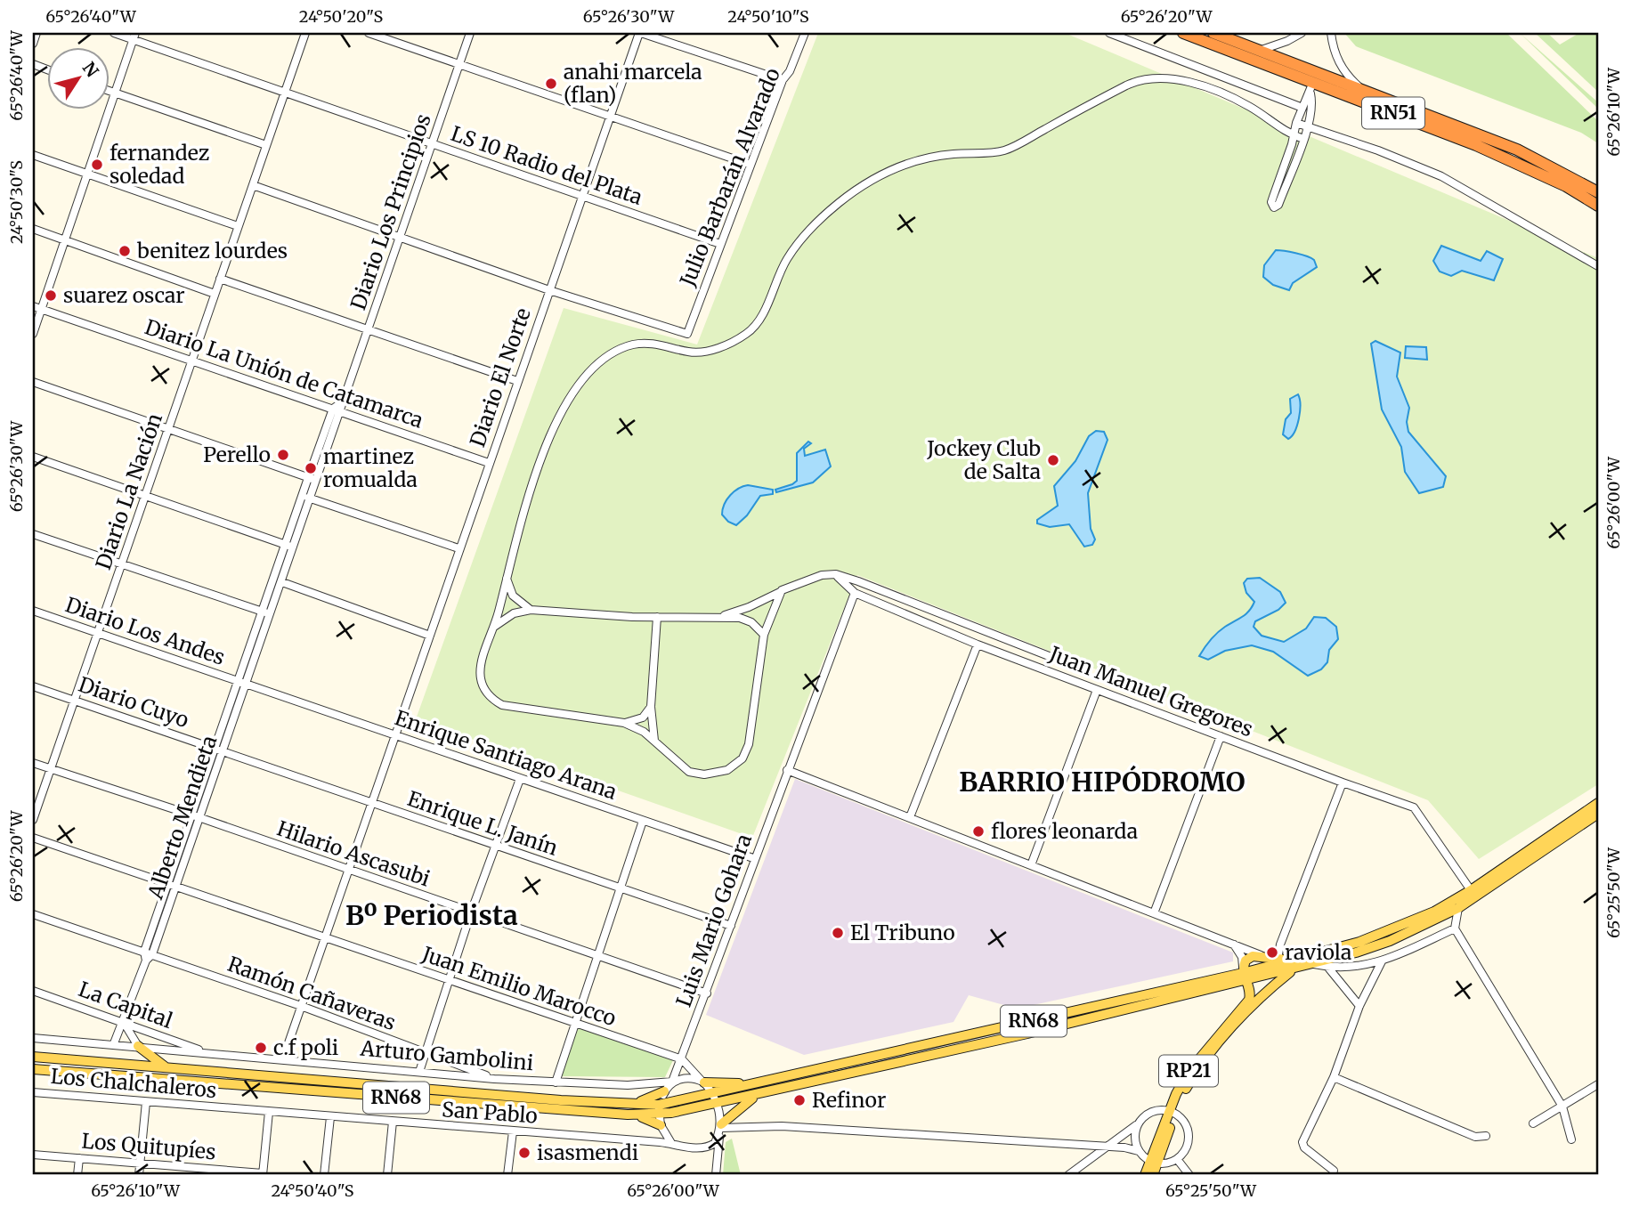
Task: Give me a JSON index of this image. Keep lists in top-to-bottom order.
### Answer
{
  "streets": {
    "highway": ["RN51"],
    "main road": ["RN68", "RP21"],
    "street": [
      "LS 10 Radio del Plata",
      "Julio Barbarán Alvarado",
      "Diario Los Principios",
      "Diario La Unión de Catamarca",
      "Diario El Norte",
      "Diario La Nación",
      "Diario Los Andes",
      "Juan Manuel Gregores",
      "Diario Cuyo",
      "Enrique Santiago Arana",
      "Alberto Mendieta",
      "Enrique L. Janín",
      "Hilario Ascasubi",
      "Luis Mario Gohara",
      "Juan Emilio Marocco",
      "Ramón Cañaveras",
      "La Capital",
      "Arturo Gambolini",
      "Los Chalchaleros",
      "San Pablo",
      "Los Quitupíes"
    ]
  },
  "crossings": [
    ["LS 10 Radio del Plata", "Julio Barbarán Alvarado"],
    ["LS 10 Radio del Plata", "Diario Los Principios"],
    ["LS 10 Radio del Plata", "Diario El Norte"],
    ["LS 10 Radio del Plata", "Diario La Nación"],
    ["Julio Barbarán Alvarado", "Diario El Norte"],
    ["Diario Los Principios", "Diario La Unión de Catamarca"],
    ["Diario Los Principios", "Diario Los Andes"],
    ["Diario Los Principios", "Enrique Santiago Arana"],
    ["Diario Los Principios", "Alberto Mendieta"],
    ["Diario La Unión de Catamarca", "Diario El Norte"],
    ["Diario La Unión de Catamarca", "Diario La Nación"],
    ["Diario El Norte", "Enrique Santiago Arana"],
    ["Diario El Norte", "Enrique L. Janín"],
    ["Diario El Norte", "Hilario Ascasubi"],
    ["Diario El Norte", "Juan Emilio Marocco"],
    ["Diario El Norte", "Ramón Cañaveras"],
    ["Diario El Norte", "Arturo Gambolini"],
    ["Diario La Nación", "Diario Los Andes"],
    ["Diario La Nación", "Diario Cuyo"],
    ["Diario La Nación", "Hilario Ascasubi"],
    ["Diario Los Andes", "Enrique Santiago Arana"],
    ["Diario Los Andes", "Alberto Mendieta"],
    ["Juan Manuel Gregores", "Luis Mario Gohara"],
    ["Juan Manuel Gregores", "RN68"],
    ["Diario Cuyo", "Alberto Mendieta"],
    ["Diario Cuyo", "Enrique L. Janín"],
    ["Enrique Santiago Arana", "Alberto Mendieta"],
    ["Enrique Santiago Arana", "Luis Mario Gohara"],
    ["Alberto Mendieta", "Enrique L. Janín"],
    ["Alberto Mendieta", "Hilario Ascasubi"],
    ["Alberto Mendieta", "Juan Emilio Marocco"],
    ["Alberto Mendieta", "Ramón Cañaveras"],
    ["Alberto Mendieta", "La Capital"],
    ["Alberto Mendieta", "Arturo Gambolini"],
    ["Enrique L. Janín", "Luis Mario Gohara"],
    ["Hilario Ascasubi", "Luis Mario Gohara"],
    ["Luis Mario Gohara", "Juan Emilio Marocco"],
    ["Luis Mario Gohara", "Arturo Gambolini"],
    ["Ramón Cañaveras", "Arturo Gambolini"],
    ["La Capital", "Arturo Gambolini"],
    ["RN68", "RP21"],
    ["Los Chalchaleros", "San Pablo"]
  ],
  "districts": ["BARRIO HIPÓDROMO", "Bº Periodista"],
  "places": [
    "anahi marcela (flan)",
    "fernandez soledad",
    "benitez lourdes",
    "suarez oscar",
    "Perello",
    "Jockey Club de Salta",
    "martinez romualda",
    "flores leonarda",
    "El Tribuno",
    "raviola",
    "c.f poli",
    "Refinor",
    "isasmendi"
  ],
  "north": "top right",
  "coordinates": [
    "65°26'40\"W",
    "24°50'20\"S",
    "65°26'30\"W",
    "24°50'10\"S",
    "65°26'20\"W",
    "65°26'10\"W",
    "24°50'30\"S",
    "65°26'00\"W",
    "65°25'50\"W",
    "24°50'40\"S"
  ]
}
